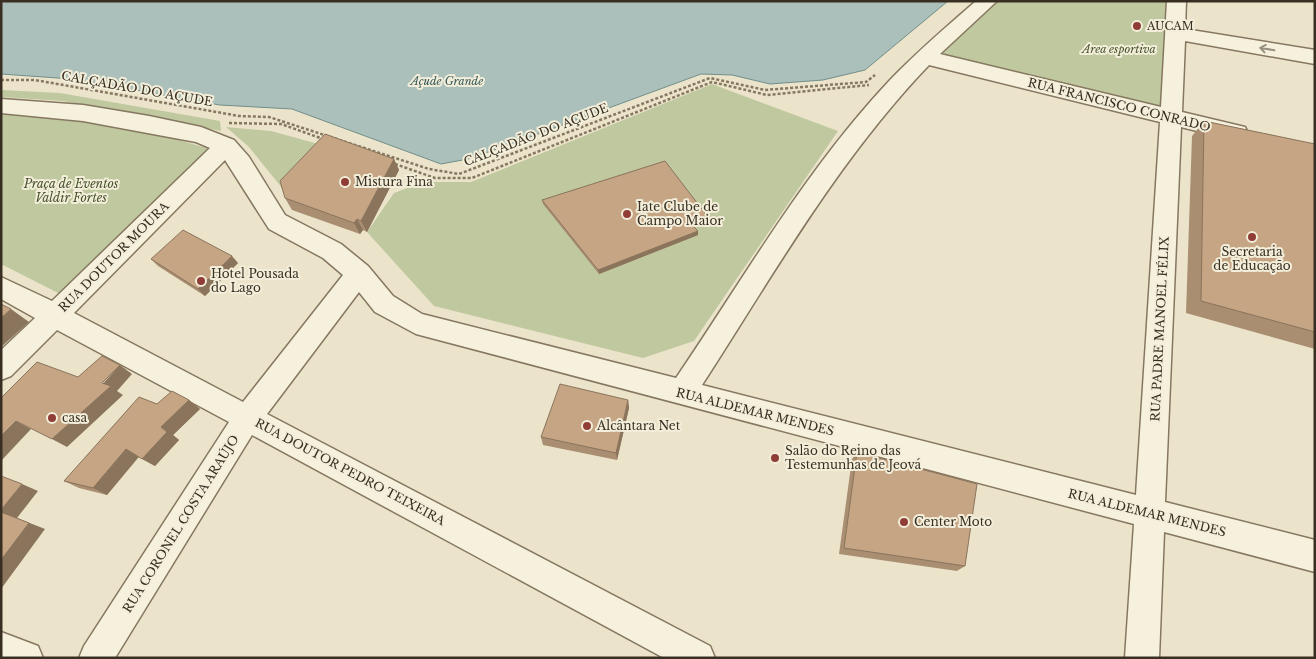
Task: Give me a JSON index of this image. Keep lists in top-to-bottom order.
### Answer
{
  "streets": {
    "street": [
      "RUA FRANCISCO CONRADO",
      "RUA DOUTOR MOURA",
      "RUA PADRE MANOEL FÉLIX",
      "RUA ALDEMAR MENDES",
      "RUA DOUTOR PEDRO TEIXEIRA",
      "RUA CORONEL COSTA ARAÚJO"
    ],
    "path": ["CALÇADÃO DO AÇUDE"]
  },
  "crossings": [
    ["RUA FRANCISCO CONRADO", "RUA PADRE MANOEL FÉLIX"],
    ["RUA DOUTOR MOURA", "RUA ALDEMAR MENDES"],
    ["RUA DOUTOR MOURA", "RUA DOUTOR PEDRO TEIXEIRA"],
    ["RUA PADRE MANOEL FÉLIX", "RUA ALDEMAR MENDES"],
    ["RUA ALDEMAR MENDES", "RUA CORONEL COSTA ARAÚJO"],
    ["RUA DOUTOR PEDRO TEIXEIRA", "RUA CORONEL COSTA ARAÚJO"]
  ],
  "water": ["Açude Grande"],
  "parks": ["Area esportiva", "Praça de Eventos Valdir Fortes"],
  "places": [
    "AUCAM",
    "Mistura Fina",
    "Iate Clube de Campo Maior",
    "Secretaria de Educação",
    "Hotel Pousada do Lago",
    "casa",
    "Alcântara Net",
    "Salão do Reino das Testemunhas de Jeová",
    "Center Moto"
  ]
}
